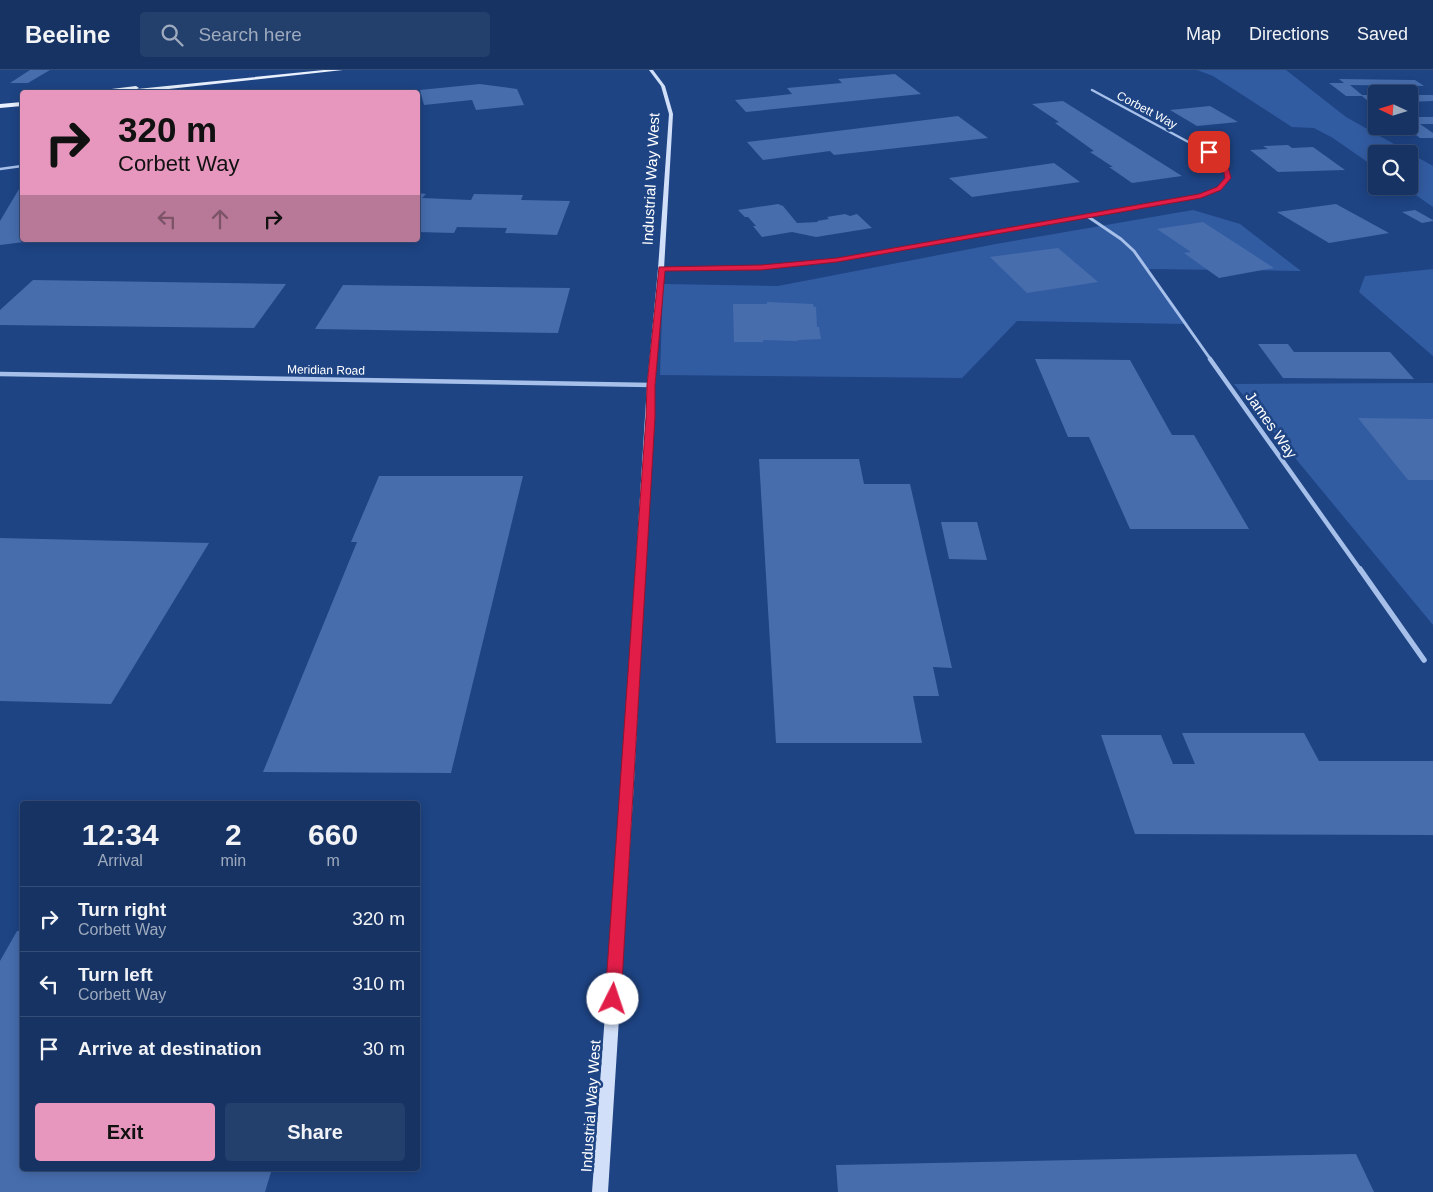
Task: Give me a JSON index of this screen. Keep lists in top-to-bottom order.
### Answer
{
  "streets": {
    "street": [
      "Corbett Way",
      "Industrial Way West",
      "Meridian Road",
      "James Way"
    ]
  },
  "crossings": [
    ["Corbett Way", "Industrial Way West"],
    ["Corbett Way", "James Way"],
    ["Industrial Way West", "Meridian Road"]
  ],
  "north": "left",
  "page": {
    "header": "Beeline",
    "search": "Search here",
    "nav": ["Map", "Directions", "Saved"],
    "turn": ["320 m", "Corbett Way"],
    "eta": [
      "12:34",
      "Arrival",
      "2",
      "min",
      "660",
      "m"
    ],
    "list": [
      {
        "name": "Turn right",
        "note": "Corbett Way",
        "value": "320 m"
      },
      {
        "name": "Turn left",
        "note": "Corbett Way",
        "value": "310 m"
      },
      {
        "name": "Arrive at destination",
        "value": "30 m"
      }
    ],
    "buttons": ["Exit", "Share"]
  }
}
